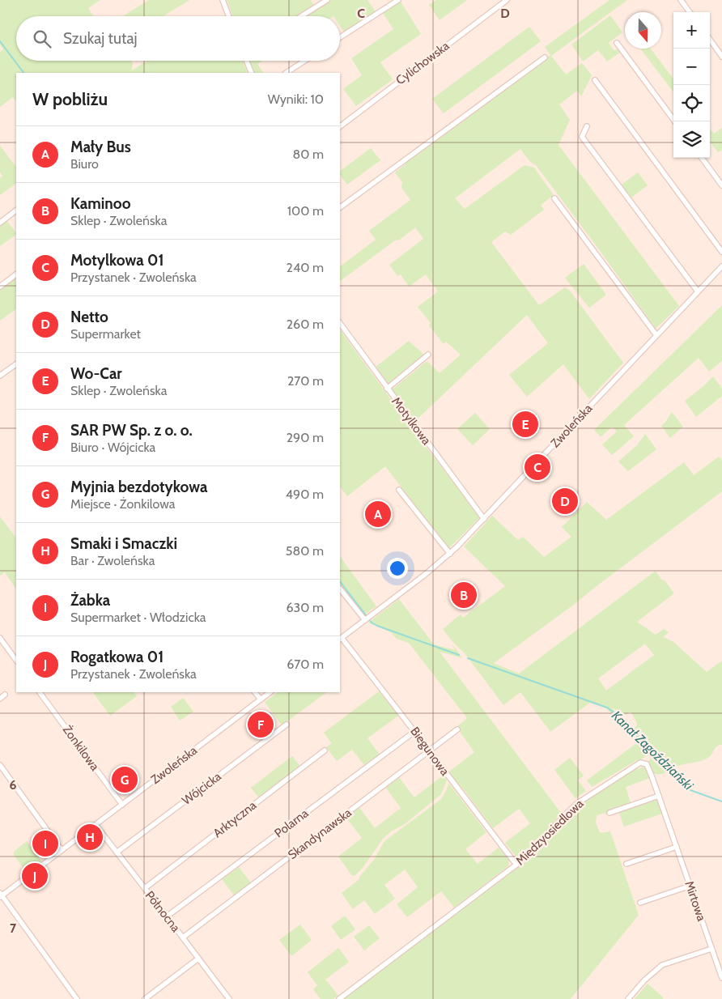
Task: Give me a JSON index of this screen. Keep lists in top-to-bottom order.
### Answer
{
  "streets": {
    "street": [
      "Cylichowska",
      "Motylkowa",
      "Zwoleńska",
      "Żonkilowa",
      "Biegunowa",
      "Wójcicka",
      "Arktyczna",
      "Polarna",
      "Międzyosiedlowa",
      "Skandynawska",
      "Mirtowa",
      "Północna"
    ]
  },
  "crossings": [
    ["Motylkowa", "Zwoleńska"],
    ["Zwoleńska", "Żonkilowa"],
    ["Zwoleńska", "Biegunowa"],
    ["Zwoleńska", "Północna"],
    ["Biegunowa", "Polarna"],
    ["Biegunowa", "Międzyosiedlowa"],
    ["Biegunowa", "Skandynawska"],
    ["Wójcicka", "Północna"],
    ["Arktyczna", "Północna"],
    ["Polarna", "Północna"],
    ["Międzyosiedlowa", "Mirtowa"],
    ["Skandynawska", "Północna"]
  ],
  "water": ["Kanał Zagoździański"],
  "north": "bottom",
  "page": {
    "map_buttons": ["+", "−"],
    "search": "Szukaj tutaj",
    "heading": ["W pobliżu", "Wyniki: 10"],
    "list": [
      {
        "mark": "A",
        "name": "Mały Bus",
        "note": "Biuro",
        "value": "80 m"
      },
      {
        "mark": "B",
        "name": "Kaminoo",
        "note": "Sklep · Zwoleńska",
        "value": "100 m"
      },
      {
        "mark": "C",
        "name": "Motylkowa 01",
        "note": "Przystanek · Zwoleńska",
        "value": "240 m"
      },
      {
        "mark": "D",
        "name": "Netto",
        "note": "Supermarket",
        "value": "260 m"
      },
      {
        "mark": "E",
        "name": "Wo-Car",
        "note": "Sklep · Zwoleńska",
        "value": "270 m"
      },
      {
        "mark": "F",
        "name": "SAR PW Sp. z o. o.",
        "note": "Biuro · Wójcicka",
        "value": "290 m"
      },
      {
        "mark": "G",
        "name": "Myjnia bezdotykowa",
        "note": "Miejsce · Żonkilowa",
        "value": "490 m"
      },
      {
        "mark": "H",
        "name": "Smaki i Smaczki",
        "note": "Bar · Zwoleńska",
        "value": "580 m"
      },
      {
        "mark": "I",
        "name": "Żabka",
        "note": "Supermarket · Włodzicka",
        "value": "630 m"
      },
      {
        "mark": "J",
        "name": "Rogatkowa 01",
        "note": "Przystanek · Zwoleńska",
        "value": "670 m"
      }
    ],
    "pins": [
      "E",
      "C",
      "D",
      "A",
      "B",
      "F",
      "G",
      "H",
      "I",
      "J"
    ]
  },
  "grid": {
    "columns": ["C", "D"],
    "rows": ["6", "7"]
  }
}
